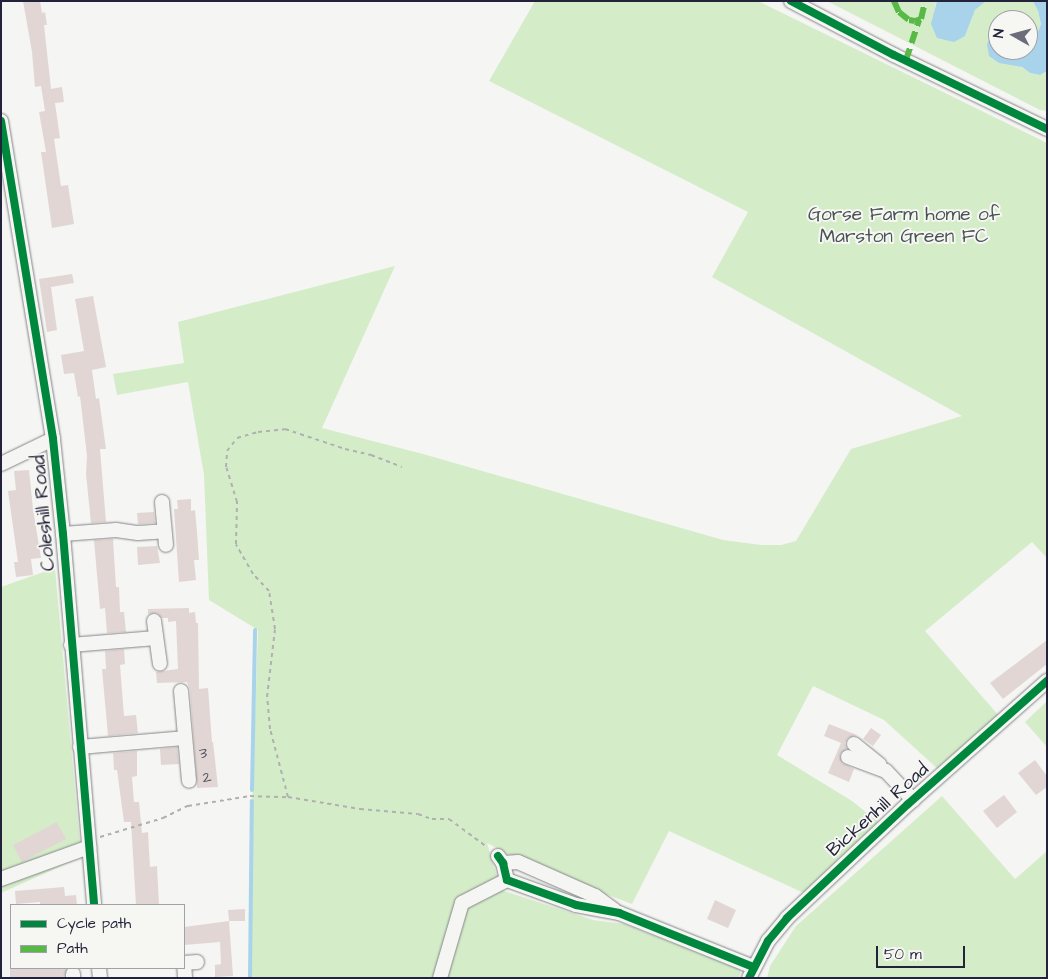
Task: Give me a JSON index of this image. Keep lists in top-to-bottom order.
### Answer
{
  "streets": {
    "street": ["Coleshill Road", "Bickenhill Road"]
  },
  "parks": ["Gorse Farm home of Marston Green FC"],
  "house_numbers": ["3", "2"],
  "legend": ["Cycle path", "Path"],
  "scale_bar": "50 m",
  "north": "left"
}
